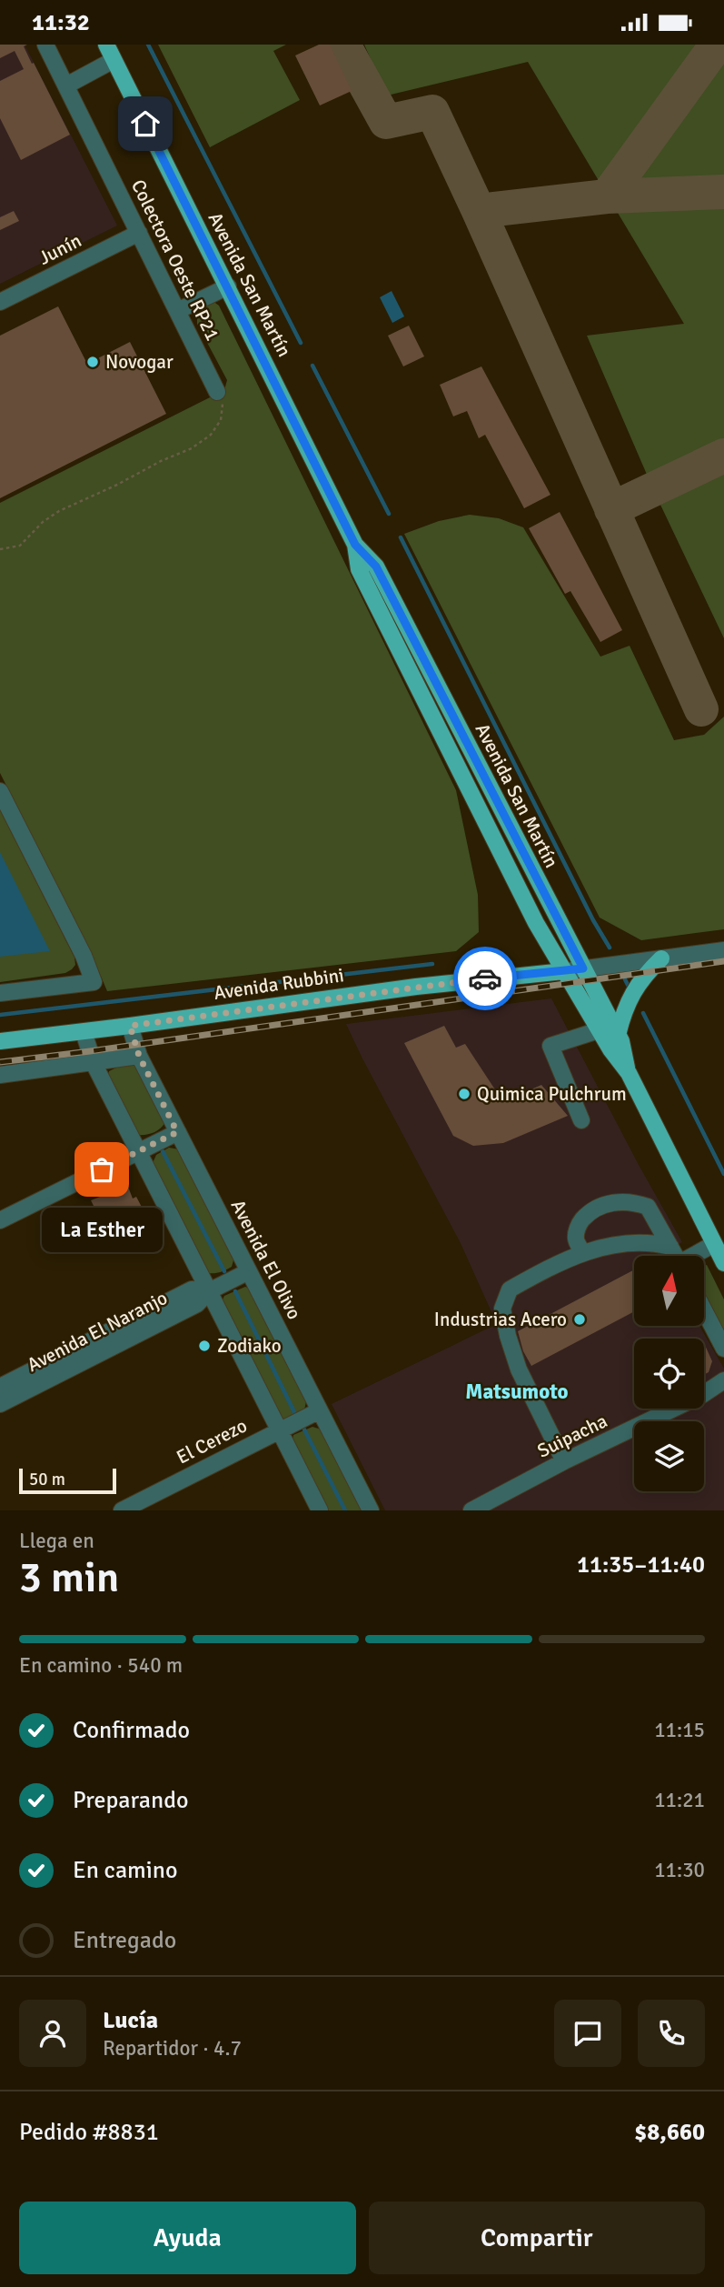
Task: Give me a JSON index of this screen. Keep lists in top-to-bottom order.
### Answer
{
  "streets": {
    "main road": ["Avenida San Martín", "Avenida Rubbini"],
    "street": [
      "Junín",
      "Colectora Oeste RP21",
      "Avenida El Olivo",
      "Avenida El Naranjo",
      "Suipacha",
      "El Cerezo"
    ]
  },
  "crossings": [
    ["Junín", "Colectora Oeste RP21"],
    ["Avenida San Martín", "Avenida Rubbini"],
    ["Avenida Rubbini", "Avenida El Olivo"],
    ["Avenida El Olivo", "Avenida El Naranjo"],
    ["Avenida El Olivo", "El Cerezo"]
  ],
  "districts": ["Matsumoto"],
  "places": [
    "Novogar",
    "Quimica Pulchrum",
    "La Esther",
    "Industrias Acero",
    "Zodiako"
  ],
  "scale_bar": "50 m",
  "north": "top",
  "page": {
    "status": "11:32",
    "bubble": "La Esther",
    "scale": "50 m",
    "heading": ["3 min", "Llega en", "11:35–11:40"],
    "panel": [
      "Lucía",
      "Repartidor · 4.7",
      "Pedido #8831",
      "$8,660"
    ],
    "bar": "En camino · 540 m",
    "list": [
      ["Confirmado", "11:15"],
      ["Preparando", "11:21"],
      ["En camino", "11:30"],
      "Entregado"
    ],
    "buttons": ["Ayuda", "Compartir"]
  }
}
